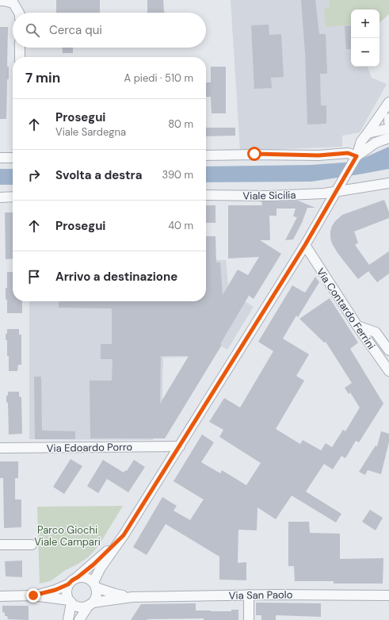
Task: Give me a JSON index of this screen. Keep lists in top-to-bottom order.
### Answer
{
  "streets": {
    "street": [
      "Viale Sicilia",
      "Via Contardo Ferrini",
      "Via Edoardo Porro",
      "Via San Paolo"
    ]
  },
  "parks": ["Parco Giochi Viale Campari"],
  "page": {
    "map_buttons": ["+", "−"],
    "search": "Cerca qui",
    "heading": ["7 min", "A piedi · 510 m"],
    "list": [
      ["Prosegui", "Viale Sardegna", "80 m"],
      ["Svolta a destra", "390 m"],
      ["Prosegui", "40 m"],
      "Arrivo a destinazione"
    ]
  }
}
